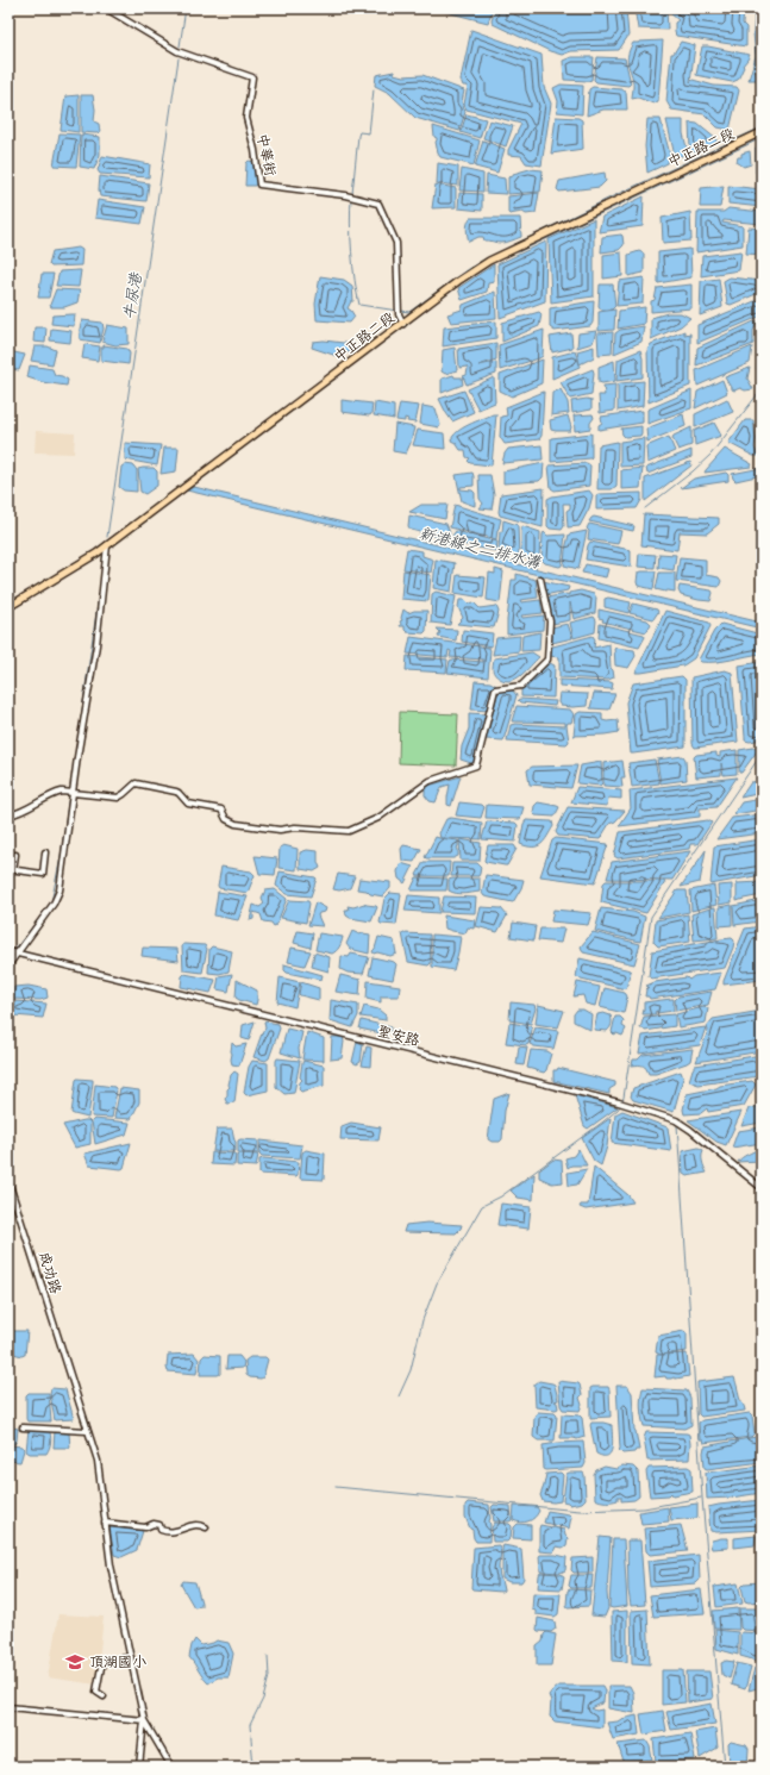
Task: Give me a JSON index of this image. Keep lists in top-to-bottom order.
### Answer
{
  "streets": {
    "main road": ["中正路二段"],
    "street": ["中華街", "聖安路", "成功路"]
  },
  "crossings": [
    ["中正路二段", "中華街"]
  ],
  "water": ["牛尿港", "新港線之二排水溝"],
  "places": {
    "school or university": ["頂湖國小"]
  }
}
